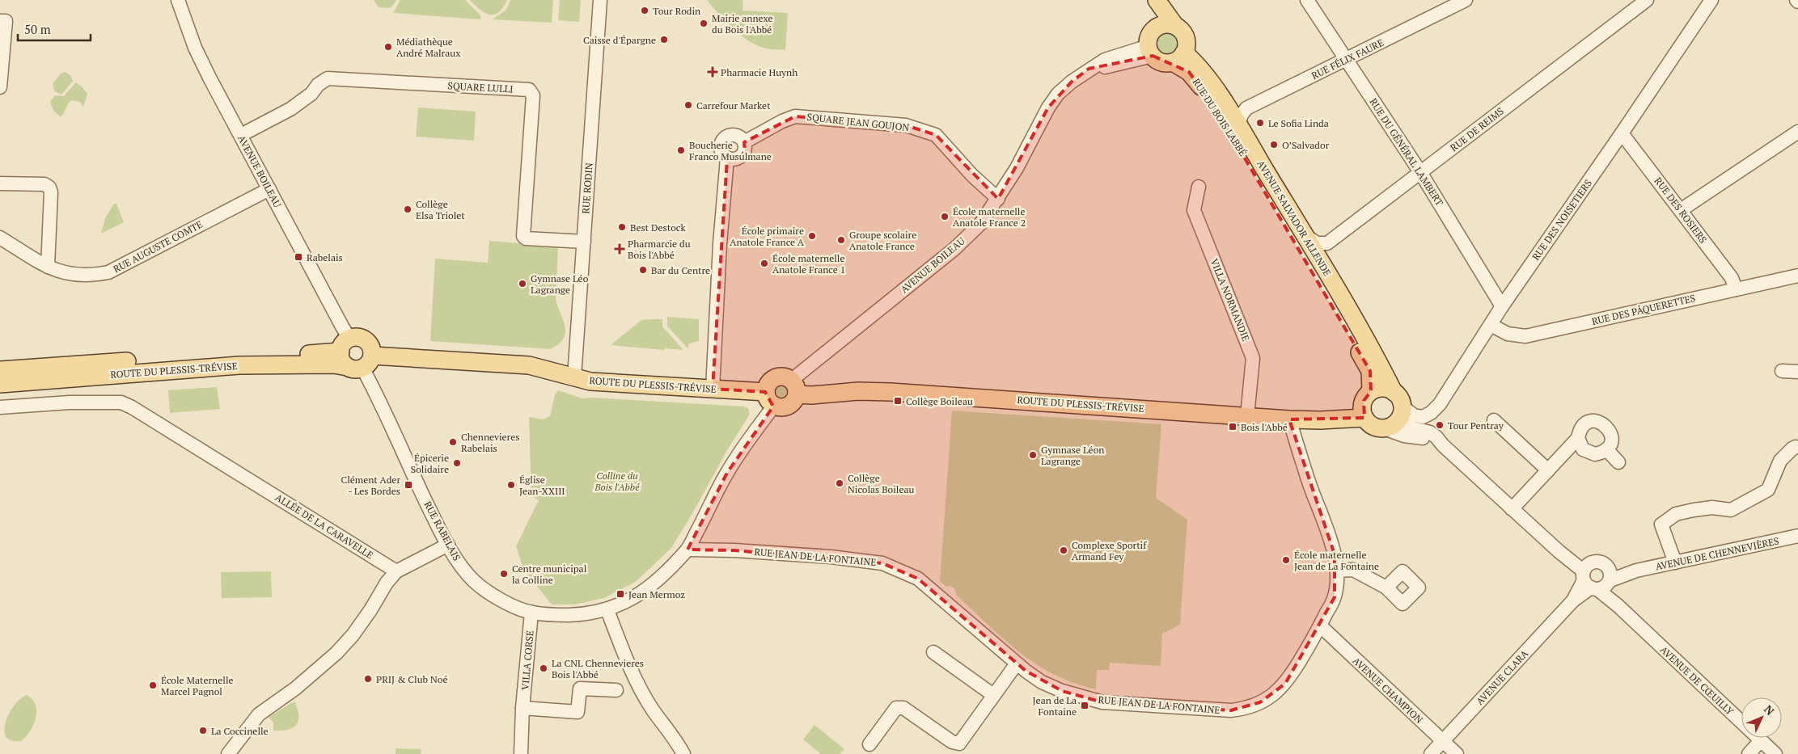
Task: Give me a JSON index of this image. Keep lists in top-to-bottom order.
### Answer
{
  "streets": {
    "main road": ["RUE DU BOIS L'ABBÉ", "AVENUE SALVADOR ALLENDE", "ROUTE DU PLESSIS-TRÉVISE"],
    "street": [
      "RUE FÉLIX FAURE",
      "SQUARE LULLI",
      "SQUARE JEAN GOUJON",
      "RUE DE REIMS",
      "RUE DU GÉNÉRAL LAMBERT",
      "AVENUE BOILEAU",
      "RUE RODIN",
      "RUE DES ROSIERS",
      "RUE DES NOISETIERS",
      "RUE AUGUSTE COMTE",
      "VILLA NORMANDIE",
      "RUE DES PÂQUERETTES",
      "ALLÉE DE LA CARAVELLE",
      "RUE RABELAIS",
      "AVENUE DE CHENNEVIÈRES",
      "RUE JEAN DE LA FONTAINE",
      "VILLA CORSE",
      "AVENUE CLARA",
      "AVENUE DE CŒUILLY",
      "AVENUE CHAMPION"
    ]
  },
  "crossings": [
    ["RUE FÉLIX FAURE", "RUE DU GÉNÉRAL LAMBERT"],
    ["RUE FÉLIX FAURE", "AVENUE SALVADOR ALLENDE"],
    ["SQUARE LULLI", "AVENUE BOILEAU"],
    ["SQUARE LULLI", "RUE RODIN"],
    ["RUE DU BOIS L'ABBÉ", "AVENUE BOILEAU"],
    ["RUE DU BOIS L'ABBÉ", "AVENUE SALVADOR ALLENDE"],
    ["RUE DU BOIS L'ABBÉ", "RUE DES NOISETIERS"],
    ["RUE DU BOIS L'ABBÉ", "ROUTE DU PLESSIS-TRÉVISE"],
    ["RUE DU BOIS L'ABBÉ", "AVENUE DE CŒUILLY"],
    ["SQUARE JEAN GOUJON", "AVENUE BOILEAU"],
    ["RUE DE REIMS", "RUE DU GÉNÉRAL LAMBERT"],
    ["RUE DE REIMS", "AVENUE SALVADOR ALLENDE"],
    ["RUE DU GÉNÉRAL LAMBERT", "RUE DES NOISETIERS"],
    ["AVENUE BOILEAU", "AVENUE SALVADOR ALLENDE"],
    ["AVENUE BOILEAU", "RUE AUGUSTE COMTE"],
    ["AVENUE BOILEAU", "ROUTE DU PLESSIS-TRÉVISE"],
    ["AVENUE BOILEAU", "RUE RABELAIS"],
    ["RUE RODIN", "ROUTE DU PLESSIS-TRÉVISE"],
    ["RUE DES ROSIERS", "RUE DES NOISETIERS"],
    ["RUE DES ROSIERS", "RUE DES PÂQUERETTES"],
    ["AVENUE SALVADOR ALLENDE", "RUE DES NOISETIERS"],
    ["AVENUE SALVADOR ALLENDE", "ROUTE DU PLESSIS-TRÉVISE"],
    ["AVENUE SALVADOR ALLENDE", "AVENUE DE CŒUILLY"],
    ["RUE DES NOISETIERS", "RUE DES PÂQUERETTES"],
    ["RUE DES NOISETIERS", "ROUTE DU PLESSIS-TRÉVISE"],
    ["RUE DES NOISETIERS", "AVENUE DE CŒUILLY"],
    ["VILLA NORMANDIE", "ROUTE DU PLESSIS-TRÉVISE"],
    ["ROUTE DU PLESSIS-TRÉVISE", "RUE RABELAIS"],
    ["ROUTE DU PLESSIS-TRÉVISE", "RUE JEAN DE LA FONTAINE"],
    ["ROUTE DU PLESSIS-TRÉVISE", "AVENUE DE CŒUILLY"],
    ["RUE RABELAIS", "RUE JEAN DE LA FONTAINE"],
    ["RUE RABELAIS", "VILLA CORSE"],
    ["AVENUE DE CHENNEVIÈRES", "AVENUE CLARA"],
    ["AVENUE DE CHENNEVIÈRES", "AVENUE DE CŒUILLY"],
    ["RUE JEAN DE LA FONTAINE", "AVENUE CHAMPION"],
    ["AVENUE CLARA", "AVENUE DE CŒUILLY"],
    ["AVENUE CLARA", "AVENUE CHAMPION"]
  ],
  "parks": ["Colline du Bois l'Abbé"],
  "places": {
    "other": [
      "Tour Rodin",
      "Mairie annexe du Bois l'Abbé",
      "Caisse d'Épargne",
      "Médiathèque André Malraux",
      "Carrefour Market",
      "Le Sofia Linda",
      "O’Salvador",
      "Boucherie Franco Musulmane",
      "Collège Elsa Triolet",
      "École maternelle Anatole France 2",
      "Best Destock",
      "École primaire Anatole France A",
      "Groupe scolaire Anatole France",
      "École maternelle Anatole France 1",
      "Bar du Centre",
      "Gymnase Léo Lagrange",
      "Tour Pentray",
      "Chennevieres Rabelais",
      "Gymnase Léon Lagrange",
      "Épicerie Solidaire",
      "Collège Nicolas Boileau",
      "Église Jean-XXIII",
      "Complexe Sportif Armand Fey",
      "École maternelle Jean de La Fontaine",
      "Centre municipal la Colline",
      "La CNL Chennevieres Bois l'Abbé",
      "PRIJ & Club Noé",
      "École Maternelle Marcel Pagnol",
      "La Coccinelle"
    ],
    "health": ["Pharmacie Huynh", "Pharmarcie du Bois l'Abbé"],
    "transit": [
      "Rabelais",
      "Collège Boileau",
      "Bois l'Abbé",
      "Clément Ader - Les Bordes",
      "Jean Mermoz",
      "Jean de La Fontaine"
    ]
  },
  "scale_bar": "50 m",
  "north": "top right"
}
